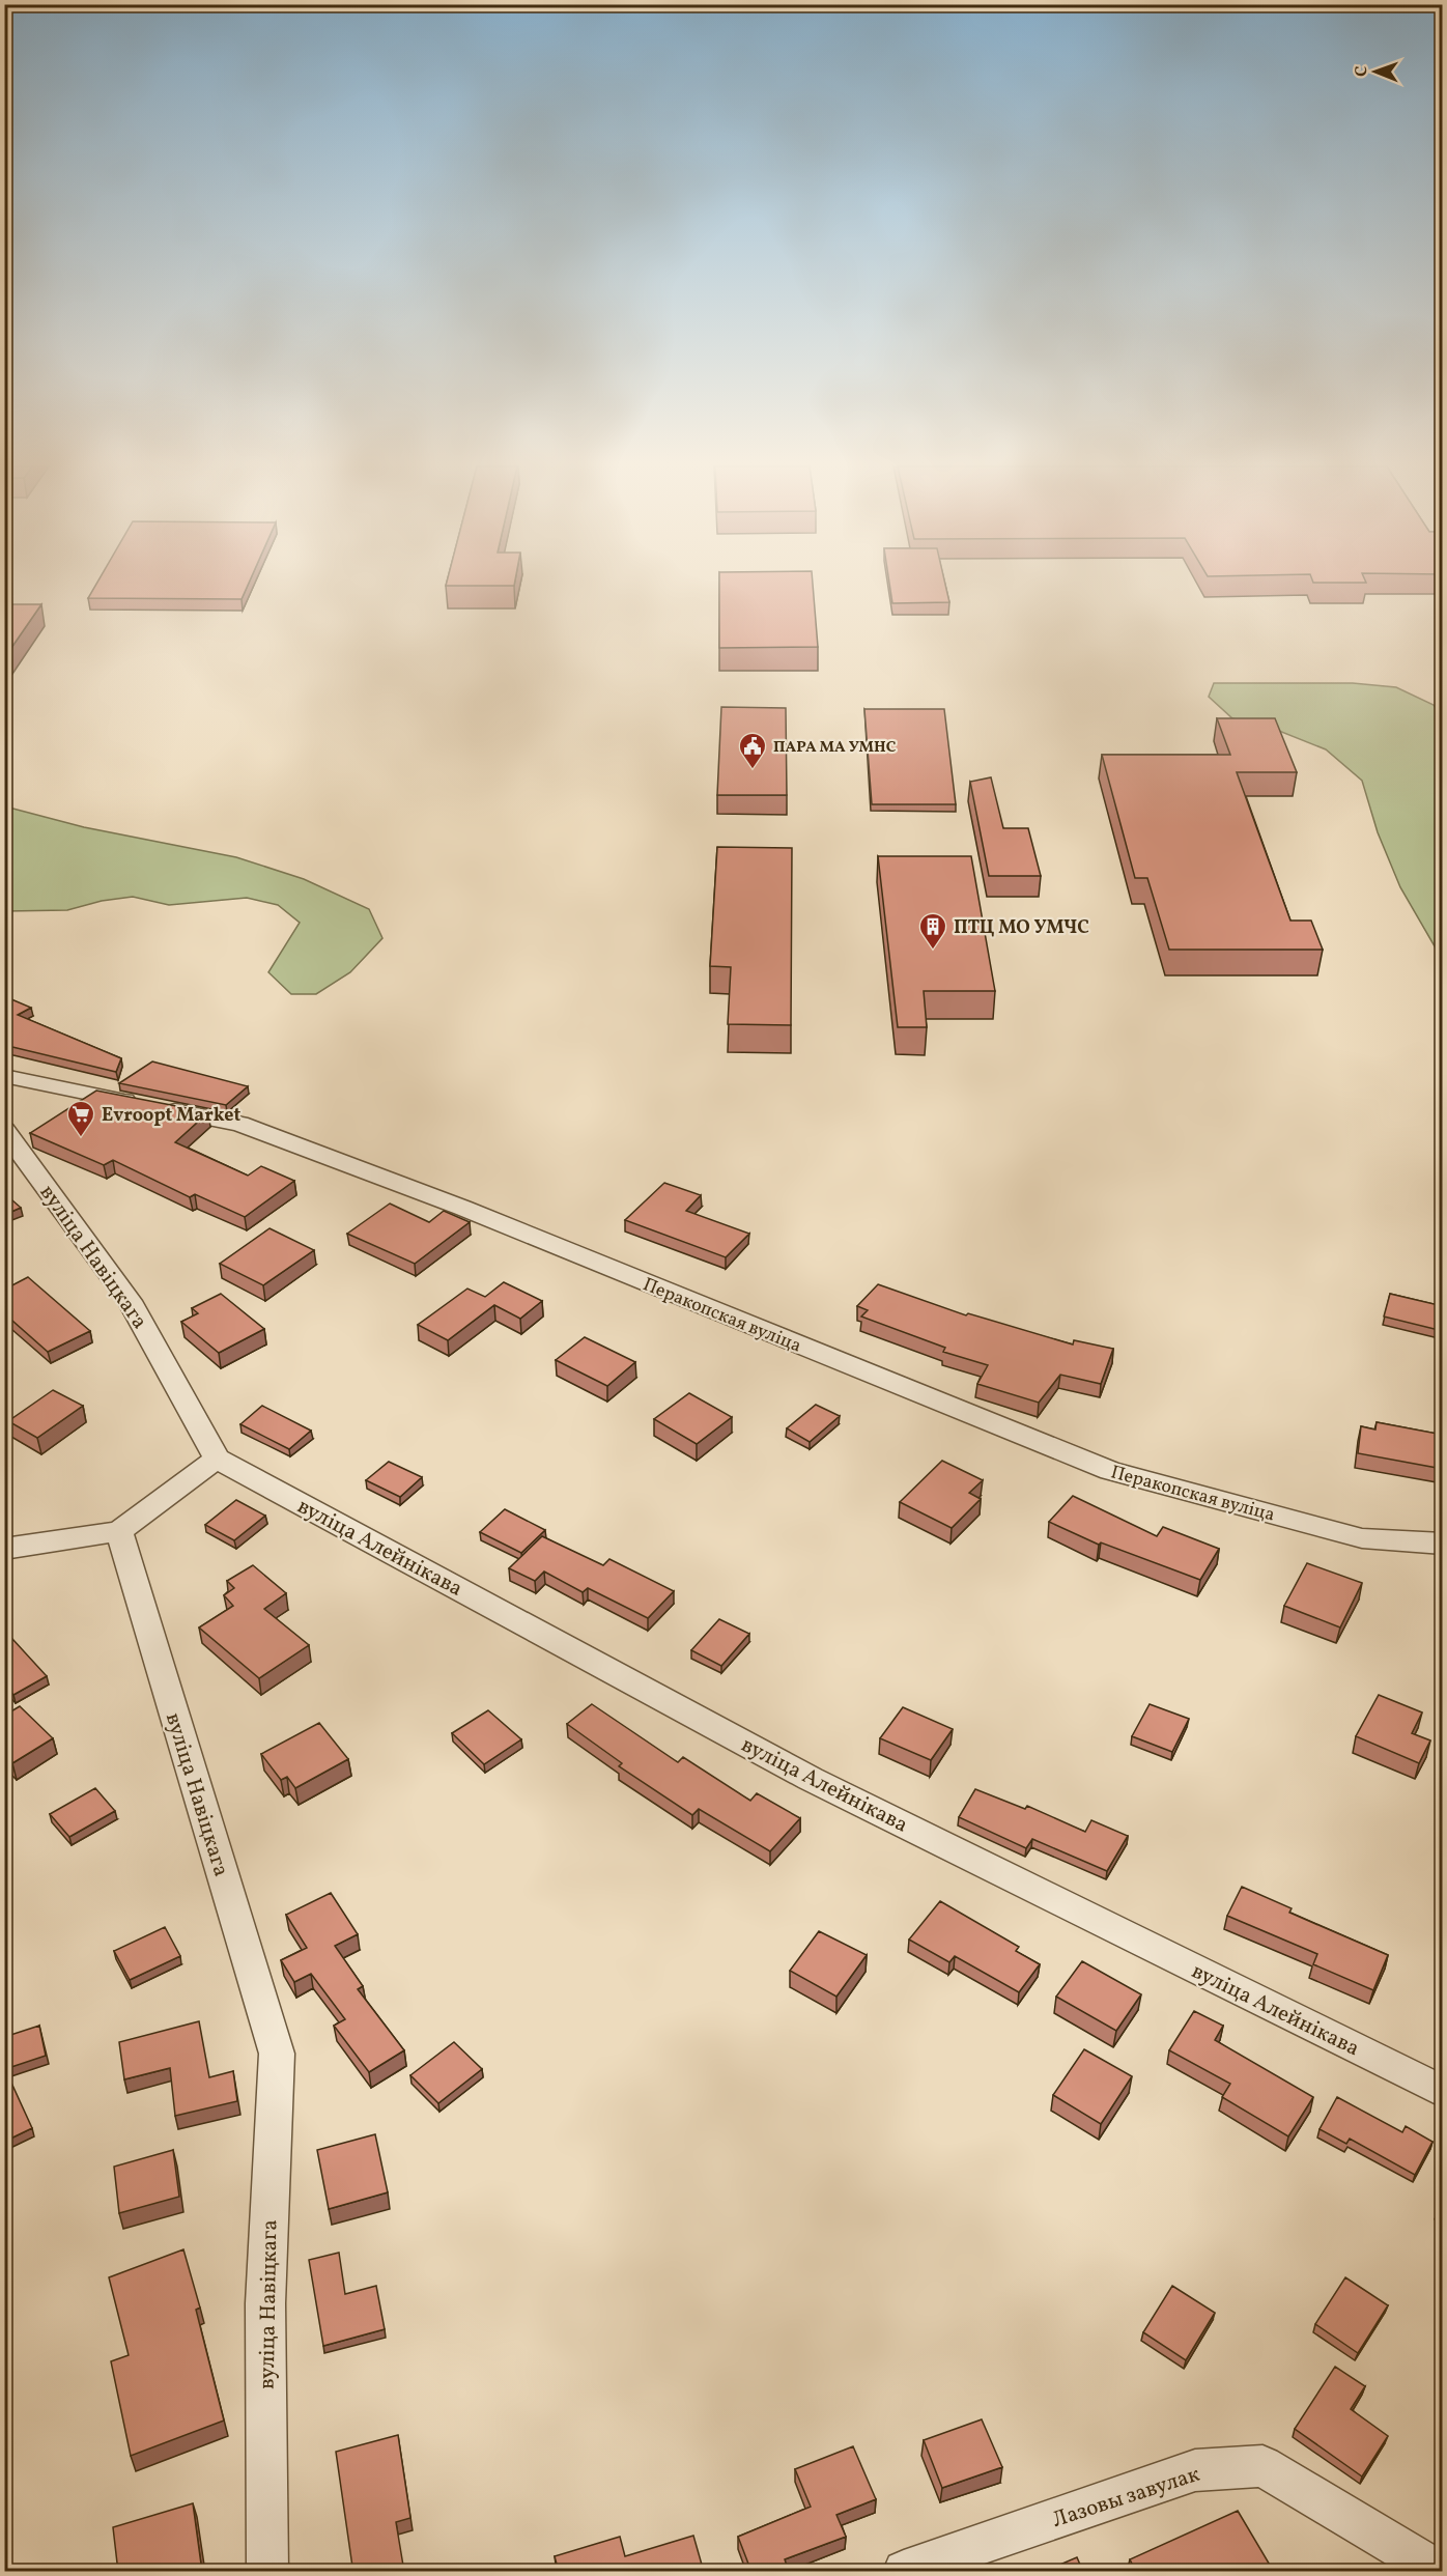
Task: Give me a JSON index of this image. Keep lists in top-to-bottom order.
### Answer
{
  "streets": {
    "street": [
      "вуліца Навіцкага",
      "Перакопская вуліца",
      "вуліца Алейнікава",
      "Лазовы завулак"
    ]
  },
  "crossings": [
    ["вуліца Навіцкага", "вуліца Алейнікава"]
  ],
  "places": {
    "public building": ["ПАРА МА УМНС"],
    "building": ["ПТЦ МО УМЧС"],
    "supermarket": ["Evroopt Market"]
  },
  "north": "left"
}
